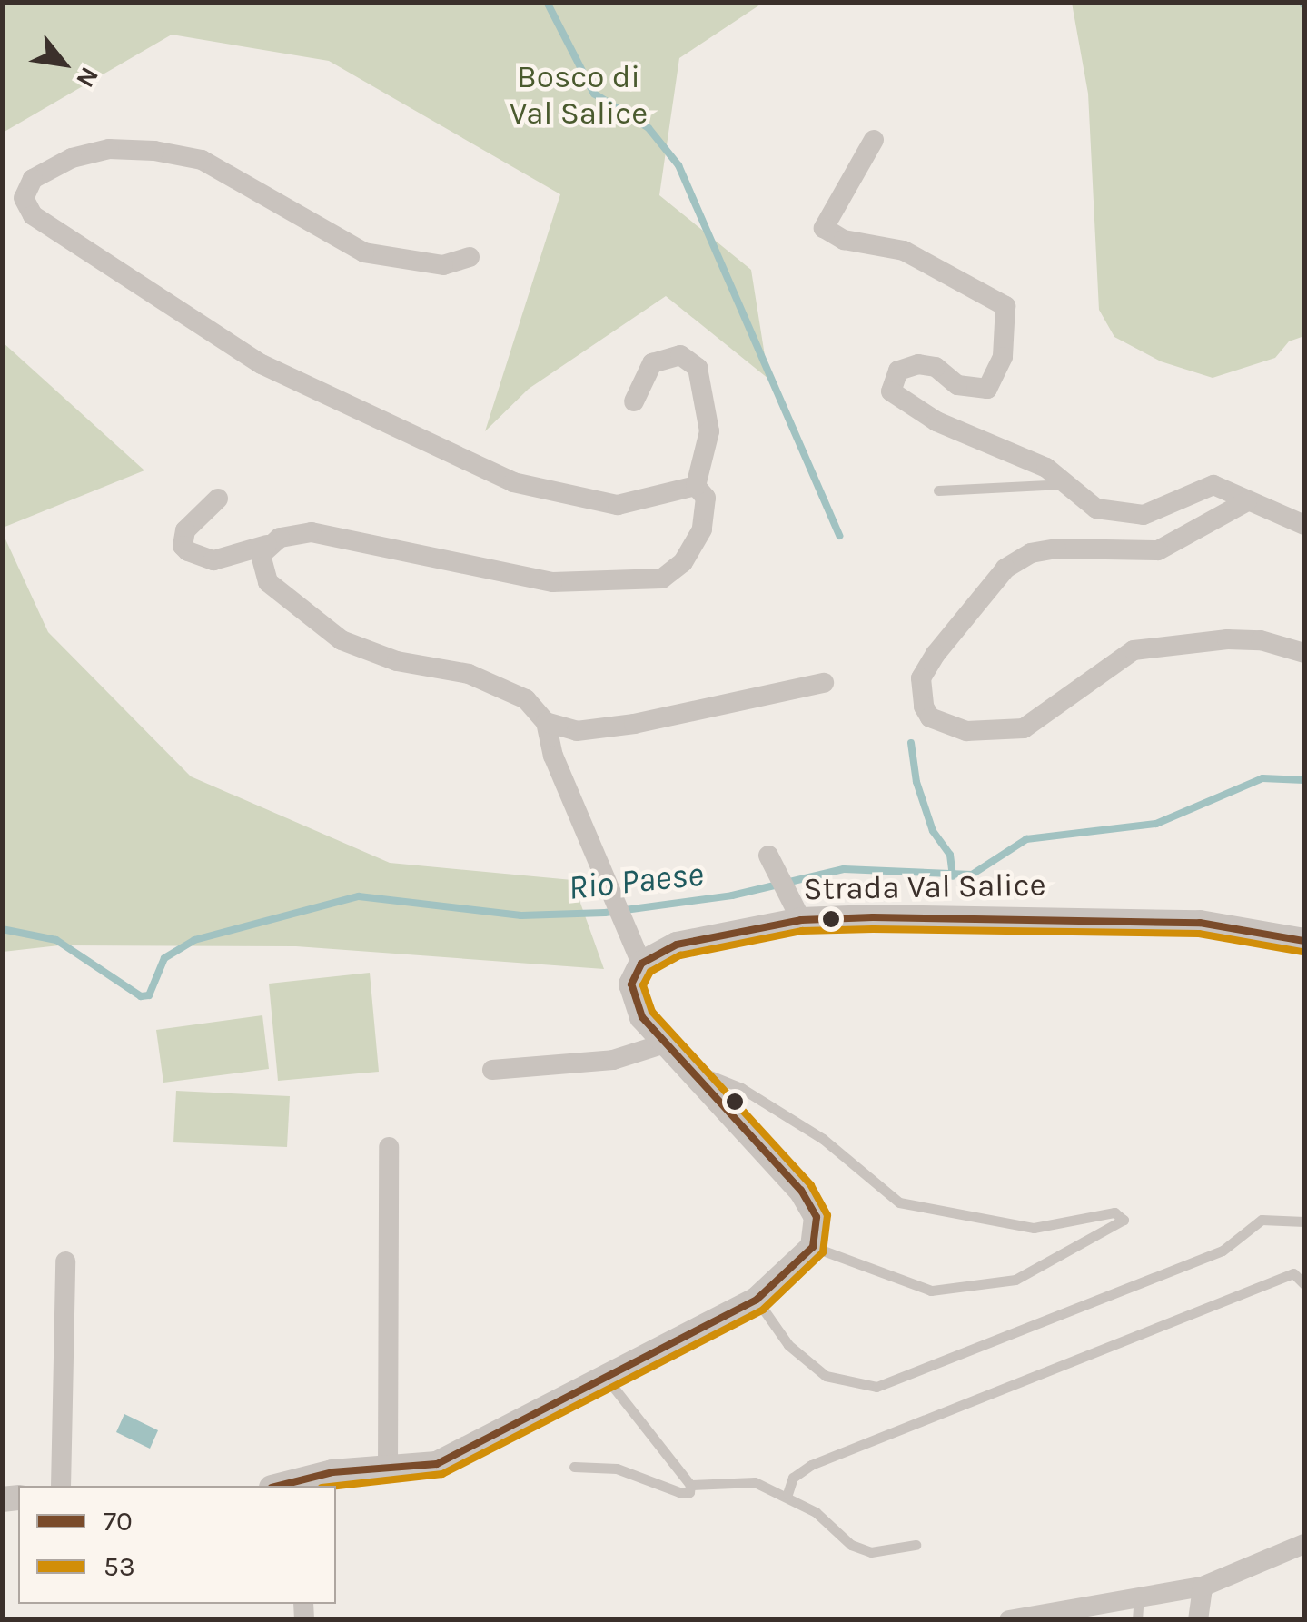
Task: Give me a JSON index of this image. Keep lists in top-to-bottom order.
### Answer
{
  "streets": {
    "street": ["Strada Val Salice"]
  },
  "water": ["Rio Paese"],
  "parks": ["Bosco di Val Salice"],
  "lines": ["transit line 70", "transit line 53"],
  "legend": ["70", "53"],
  "north": "bottom right"
}
